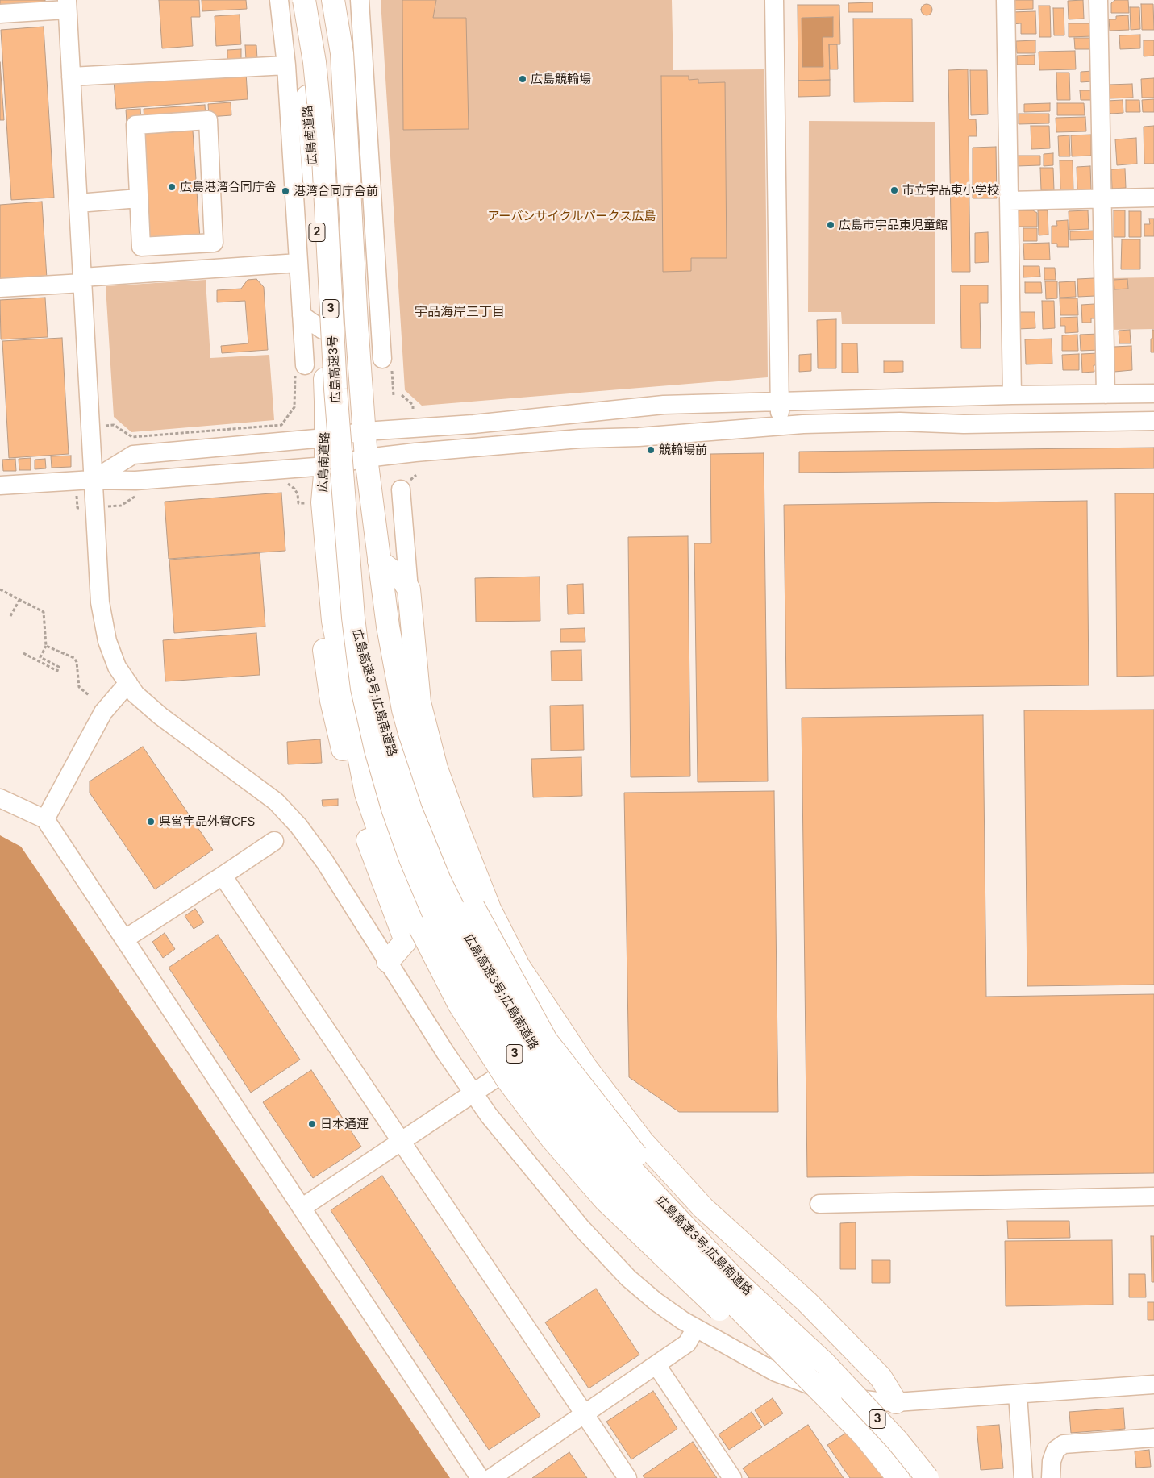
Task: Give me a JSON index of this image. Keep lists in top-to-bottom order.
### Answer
{
  "streets": {
    "highway": [
      "広島南道路",
      "2",
      "3",
      "広島高速3号",
      "広島高速3号;広島南道路"
    ]
  },
  "crossings": [
    ["広島南道路", "広島高速3号;広島南道路"],
    ["広島高速3号", "広島高速3号;広島南道路"]
  ],
  "districts": ["宇品海岸三丁目"],
  "parks": ["アーバンサイクルパークス広島"],
  "places": [
    "広島競輪場",
    "広島港湾合同庁舎",
    "市立宇品東小学校",
    "港湾合同庁舎前",
    "広島市宇品東児童館",
    "競輪場前",
    "県営宇品外貿CFS",
    "日本通運"
  ]
}
